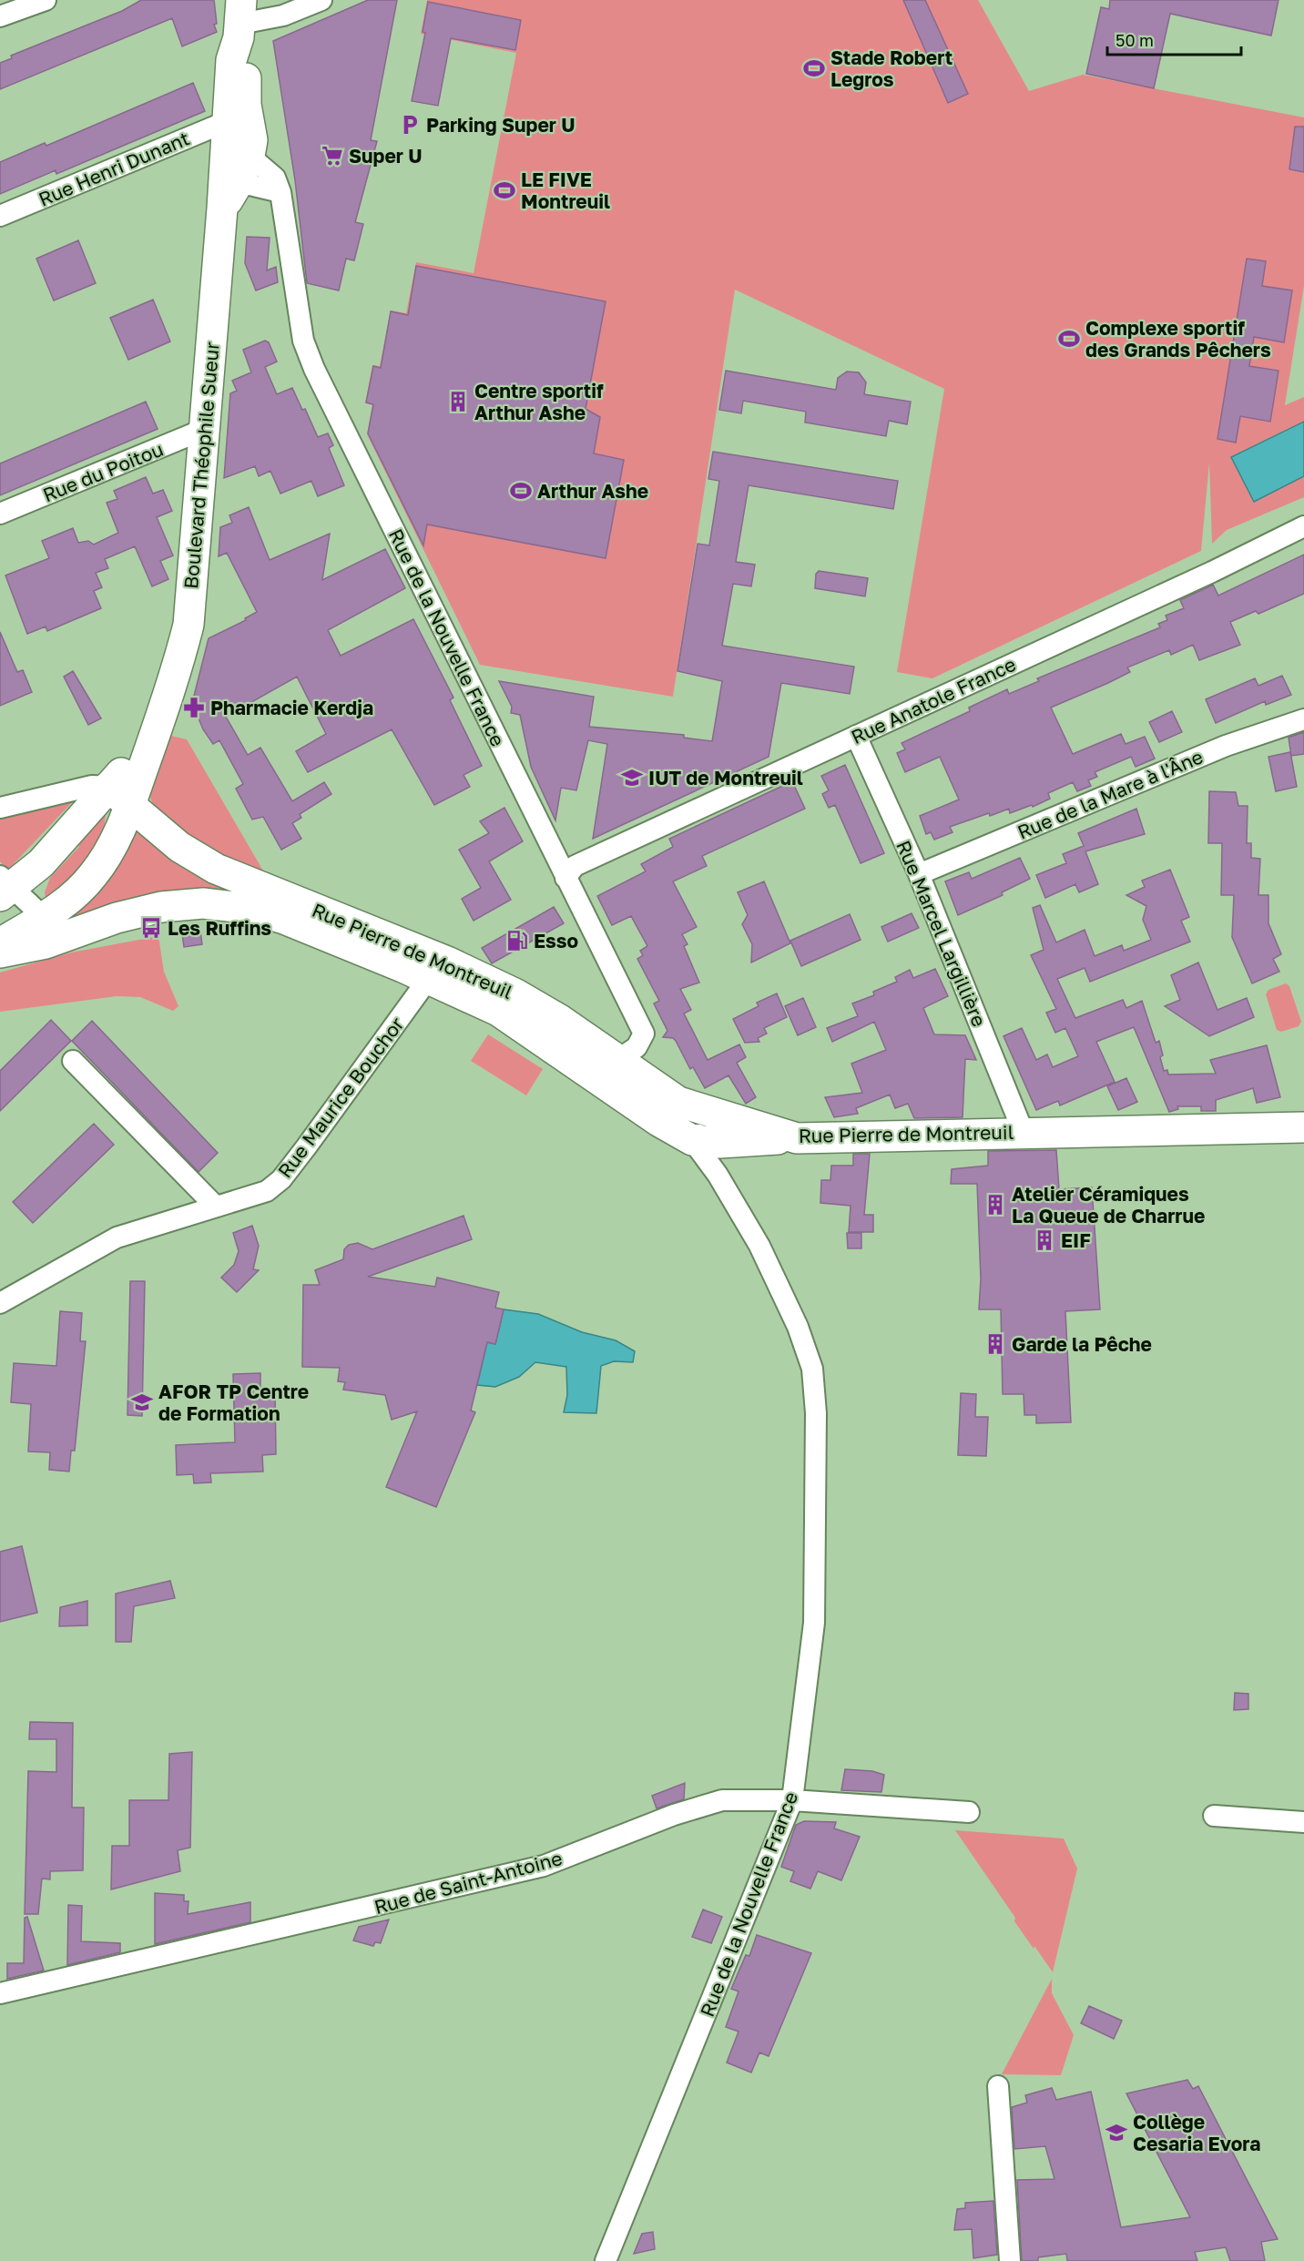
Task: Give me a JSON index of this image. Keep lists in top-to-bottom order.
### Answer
{
  "streets": {
    "main road": ["Boulevard Théophile Sueur", "Rue Pierre de Montreuil"],
    "street": [
      "Rue Henri Dunant",
      "Rue du Poitou",
      "Rue de la Nouvelle France",
      "Rue Anatole France",
      "Rue de la Mare à l'Âne",
      "Rue Marcel Largillière",
      "Rue Maurice Bouchor",
      "Rue de Saint-Antoine"
    ]
  },
  "crossings": [
    ["Rue Henri Dunant", "Boulevard Théophile Sueur"],
    ["Boulevard Théophile Sueur", "Rue du Poitou"],
    ["Boulevard Théophile Sueur", "Rue de la Nouvelle France"],
    ["Boulevard Théophile Sueur", "Rue Pierre de Montreuil"],
    ["Rue de la Nouvelle France", "Rue Anatole France"],
    ["Rue de la Nouvelle France", "Rue Pierre de Montreuil"],
    ["Rue de la Nouvelle France", "Rue de Saint-Antoine"],
    ["Rue Anatole France", "Rue Marcel Largillière"],
    ["Rue de la Mare à l'Âne", "Rue Marcel Largillière"],
    ["Rue Marcel Largillière", "Rue Pierre de Montreuil"],
    ["Rue Pierre de Montreuil", "Rue Maurice Bouchor"]
  ],
  "places": {
    "sports": [
      "Stade Robert Legros",
      "LE FIVE Montreuil",
      "Complexe sportif des Grands Pêchers",
      "Arthur Ashe"
    ],
    "parking": ["Parking Super U"],
    "supermarket": ["Super U"],
    "building": [
      "Centre sportif Arthur Ashe",
      "Atelier Céramiques La Queue de Charrue",
      "EIF",
      "Garde la Pêche"
    ],
    "pharmacy": ["Pharmacie Kerdja"],
    "school or university": ["IUT de Montreuil", "AFOR TP Centre de Formation", "Collège Cesaria Evora"],
    "bus stop": ["Les Ruffins"],
    "fuel station": ["Esso"]
  },
  "scale_bar": "50 m"
}
